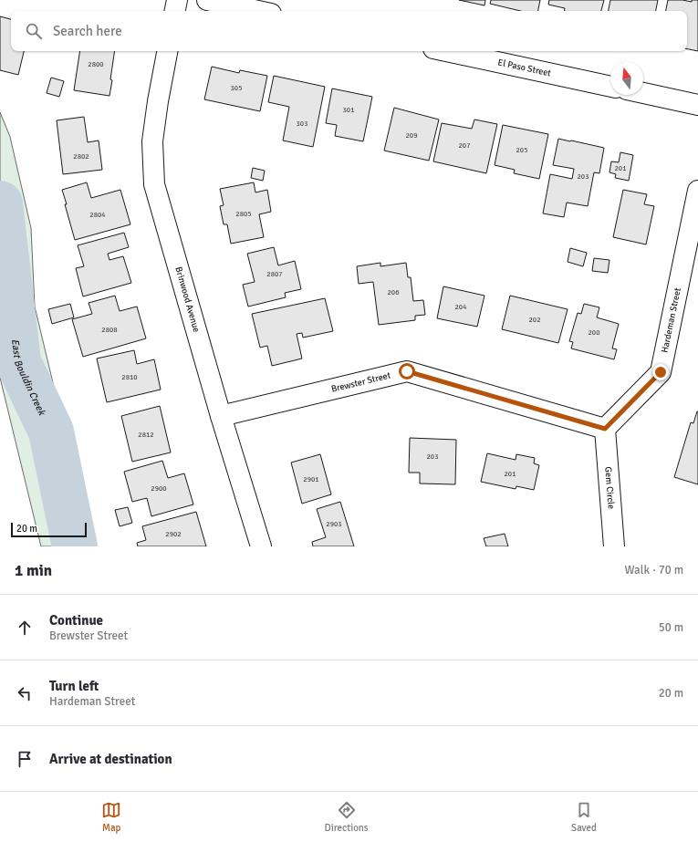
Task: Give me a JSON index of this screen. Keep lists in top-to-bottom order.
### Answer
{
  "streets": {
    "street": [
      "El Paso Street",
      "Brinwood Avenue",
      "Hardeman Street",
      "Brewster Street",
      "Gem Circle"
    ]
  },
  "crossings": [
    ["Brinwood Avenue", "Brewster Street"],
    ["Hardeman Street", "Brewster Street"],
    ["Hardeman Street", "Gem Circle"],
    ["Brewster Street", "Gem Circle"]
  ],
  "water": ["East Bouldin Creek"],
  "house_numbers": [
    "2800",
    "305",
    "301",
    "303",
    "209",
    "207",
    "205",
    "2802",
    "201",
    "203",
    "2805",
    "2804",
    "2807",
    "206",
    "204",
    "202",
    "2808",
    "200",
    "2810",
    "2812",
    "203",
    "201",
    "2901",
    "2900",
    "2903",
    "2902"
  ],
  "scale_bar": "20 m",
  "north": "top",
  "page": {
    "search": "Search here",
    "scale": "20 m",
    "heading": ["1 min", "Walk · 70 m"],
    "list": [
      ["Continue", "Brewster Street", "50 m"],
      ["Turn left", "Hardeman Street", "20 m"],
      "Arrive at destination"
    ],
    "nav": ["Map", "Directions", "Saved"]
  }
}
